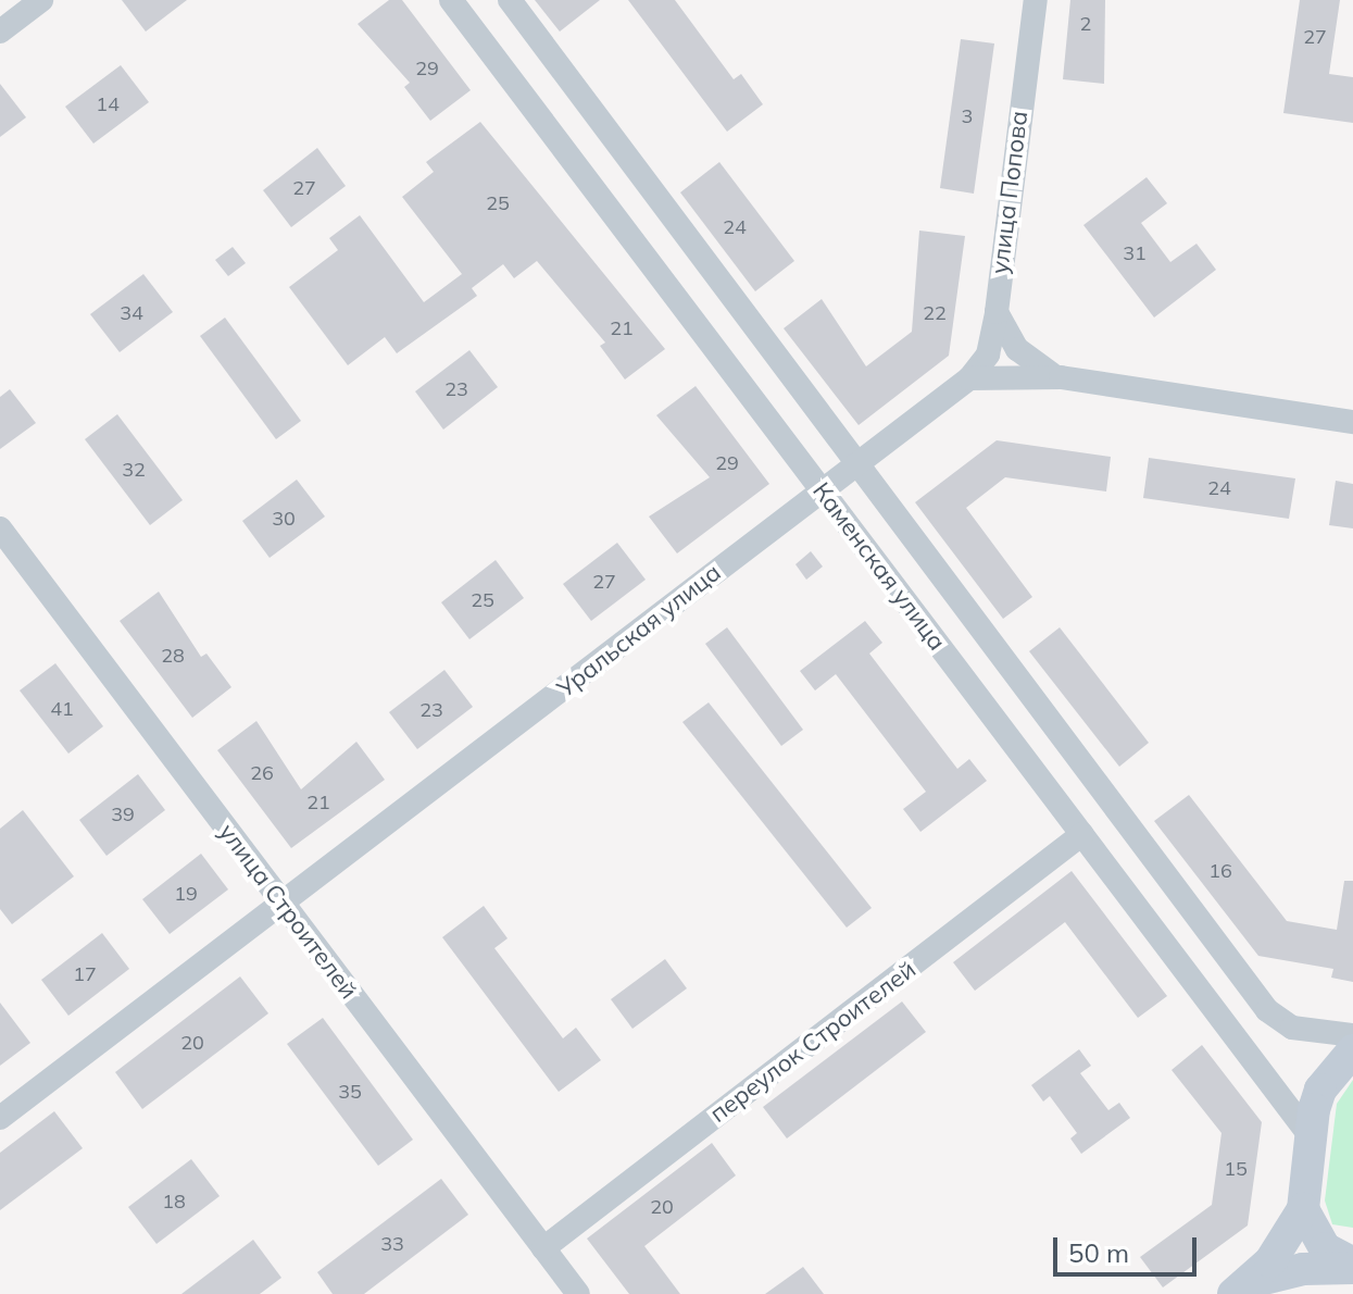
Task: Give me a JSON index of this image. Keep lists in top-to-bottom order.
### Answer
{
  "streets": {
    "street": [
      "улица Попова",
      "Каменская улица",
      "Уральская улица",
      "улица Строителей",
      "переулок Строителей"
    ]
  },
  "crossings": [
    ["улица Попова", "Уральская улица"],
    ["Каменская улица", "Уральская улица"],
    ["Каменская улица", "переулок Строителей"],
    ["Уральская улица", "улица Строителей"],
    ["улица Строителей", "переулок Строителей"]
  ],
  "house_numbers": [
    "2",
    "27",
    "29",
    "14",
    "3",
    "27",
    "25",
    "24",
    "31",
    "34",
    "22",
    "21",
    "23",
    "29",
    "32",
    "24",
    "30",
    "27",
    "25",
    "28",
    "41",
    "23",
    "26",
    "21",
    "39",
    "16",
    "19",
    "17",
    "20",
    "35",
    "15",
    "18",
    "20",
    "33"
  ],
  "scale_bar": "50 m"
}
